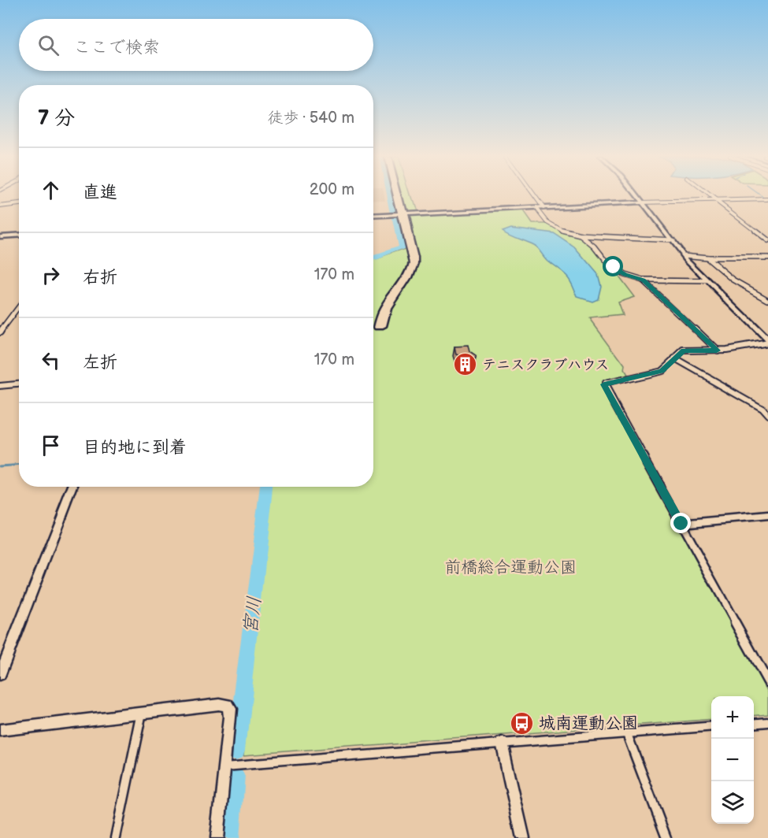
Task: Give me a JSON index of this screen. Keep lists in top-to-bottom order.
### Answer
{
  "water": ["宮川"],
  "parks": ["前橋総合運動公園"],
  "places": {
    "building": ["テニスクラブハウス"],
    "bus stop": ["城南運動公園"]
  },
  "page": {
    "search": "ここで検索",
    "heading": ["7 分", "徒歩 · 540 m"],
    "list": [
      ["直進", "200 m"],
      ["右折", "170 m"],
      ["左折", "170 m"],
      "目的地に到着"
    ],
    "map_buttons": ["+", "−"]
  }
}
